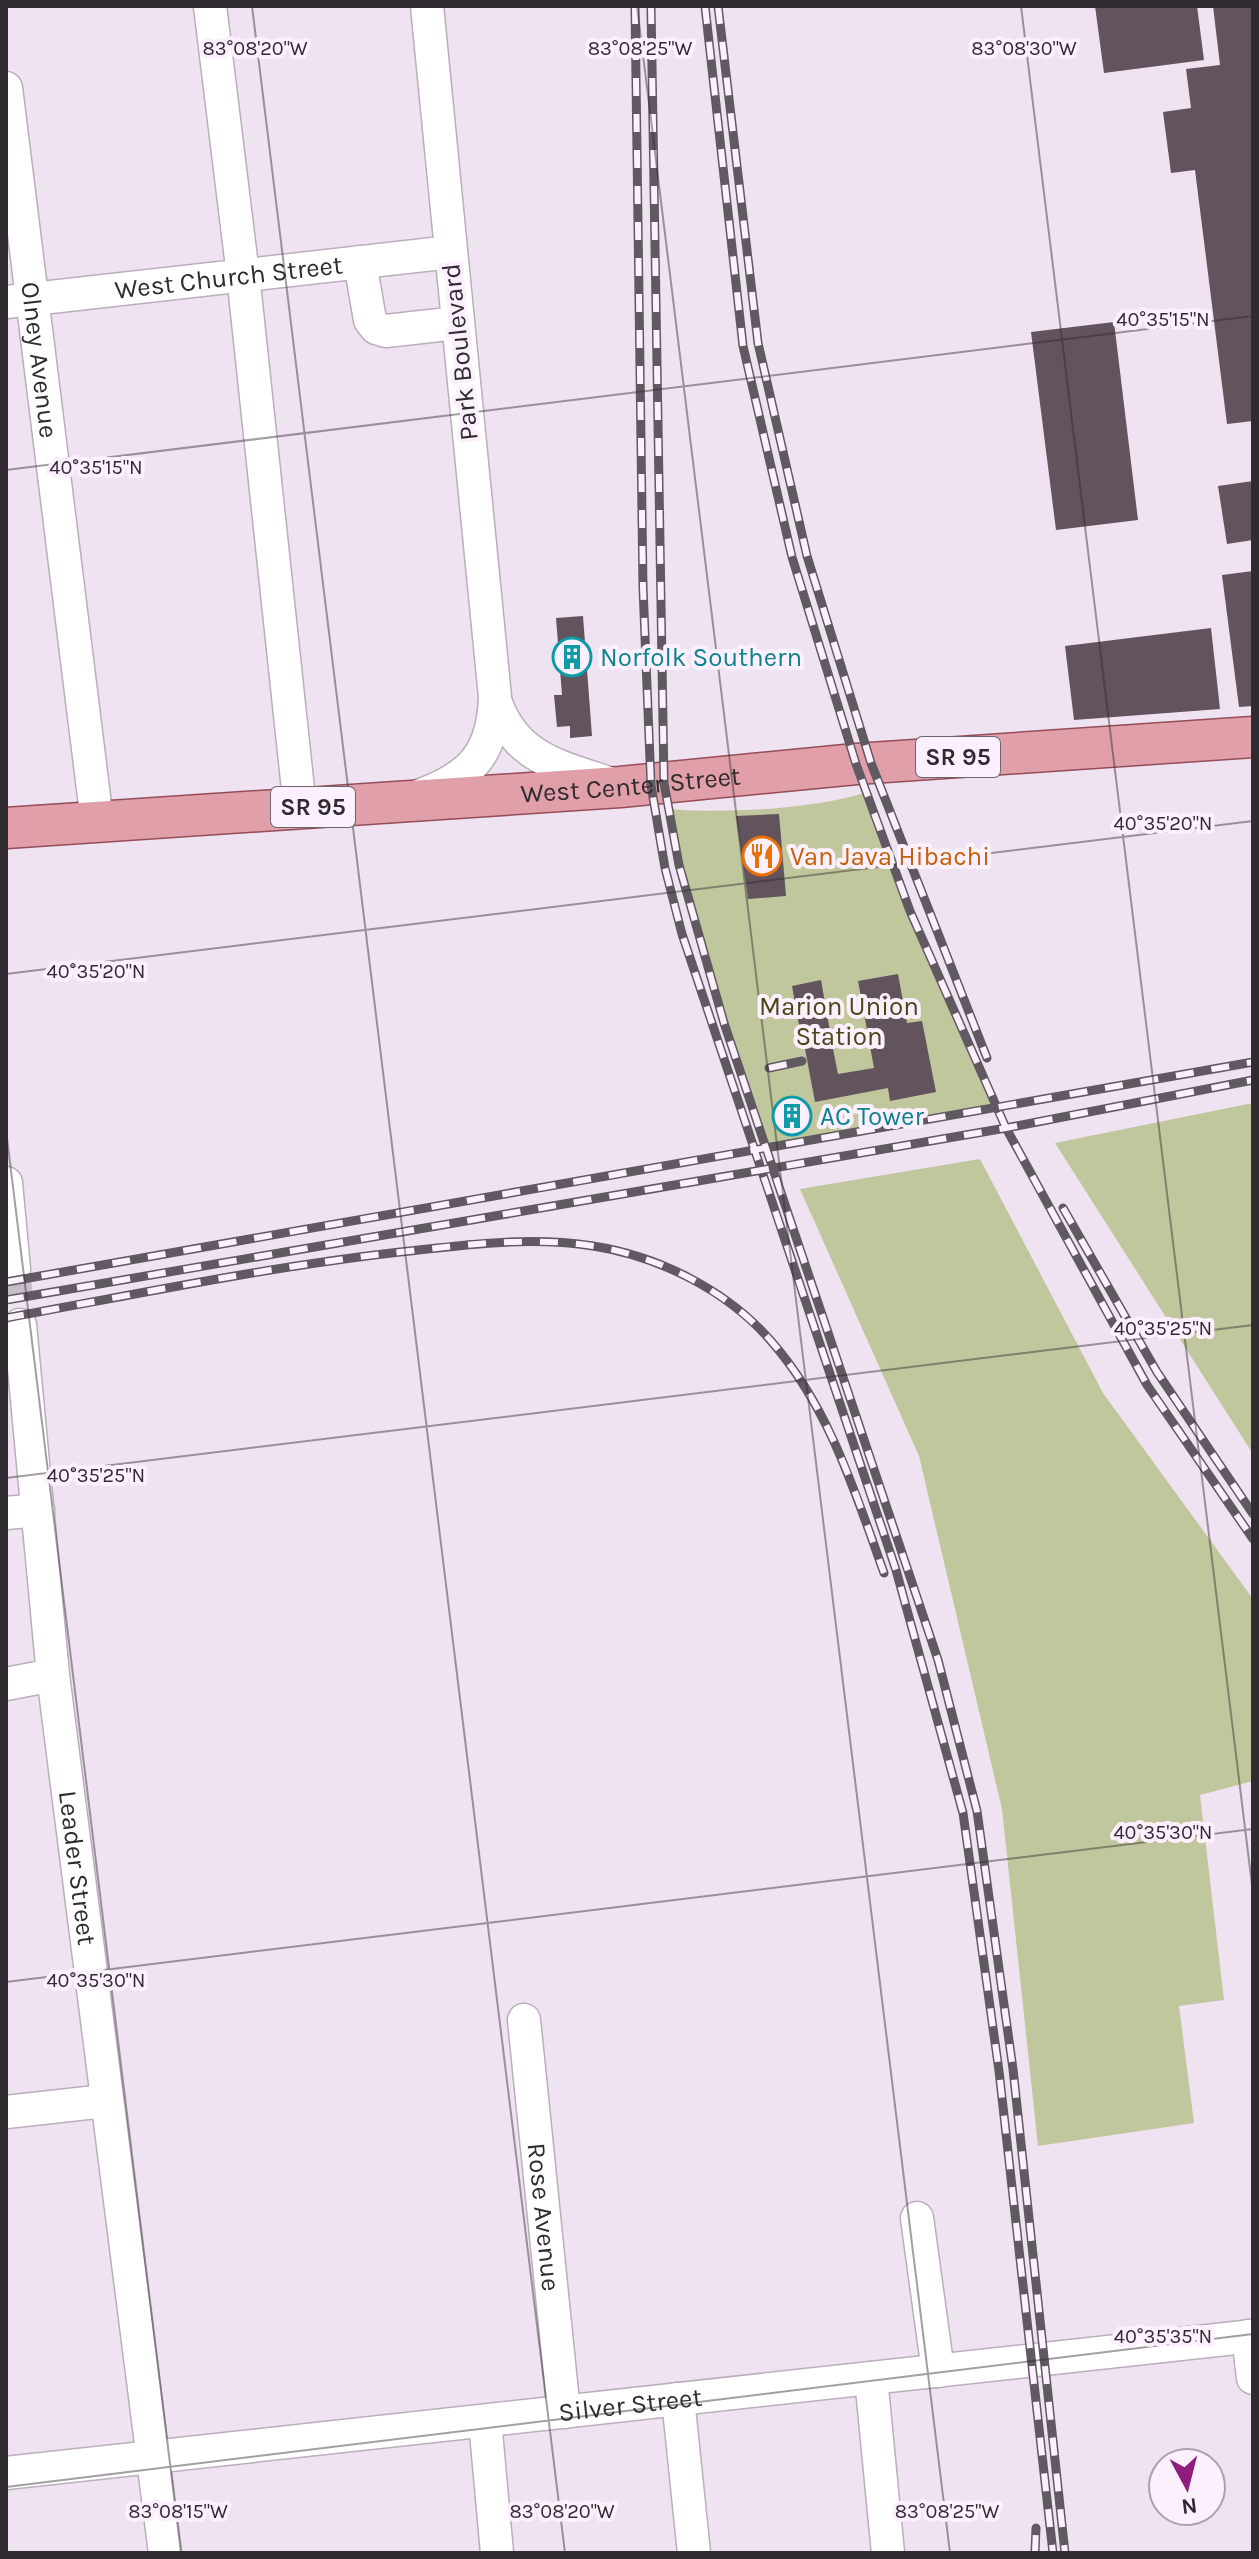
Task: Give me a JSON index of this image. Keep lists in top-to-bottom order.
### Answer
{
  "streets": {
    "main road": ["SR 95", "West Center Street"],
    "street": [
      "West Church Street",
      "Park Boulevard",
      "Olney Avenue",
      "Leader Street",
      "Rose Avenue",
      "Silver Street"
    ]
  },
  "crossings": [
    ["West Church Street", "Park Boulevard"],
    ["West Church Street", "Olney Avenue"],
    ["Park Boulevard", "West Center Street"],
    ["Olney Avenue", "West Center Street"],
    ["Leader Street", "Silver Street"],
    ["Rose Avenue", "Silver Street"]
  ],
  "parks": ["Marion Union Station"],
  "places": {
    "building": ["Norfolk Southern", "AC Tower"],
    "restaurant": ["Van Java Hibachi"]
  },
  "north": "bottom",
  "coordinates": [
    "83°08'20\"W",
    "83°08'25\"W",
    "83°08'30\"W",
    "40°35'15\"N",
    "40°35'20\"N",
    "40°35'25\"N",
    "40°35'30\"N",
    "40°35'35\"N",
    "83°08'15\"W"
  ]
}
